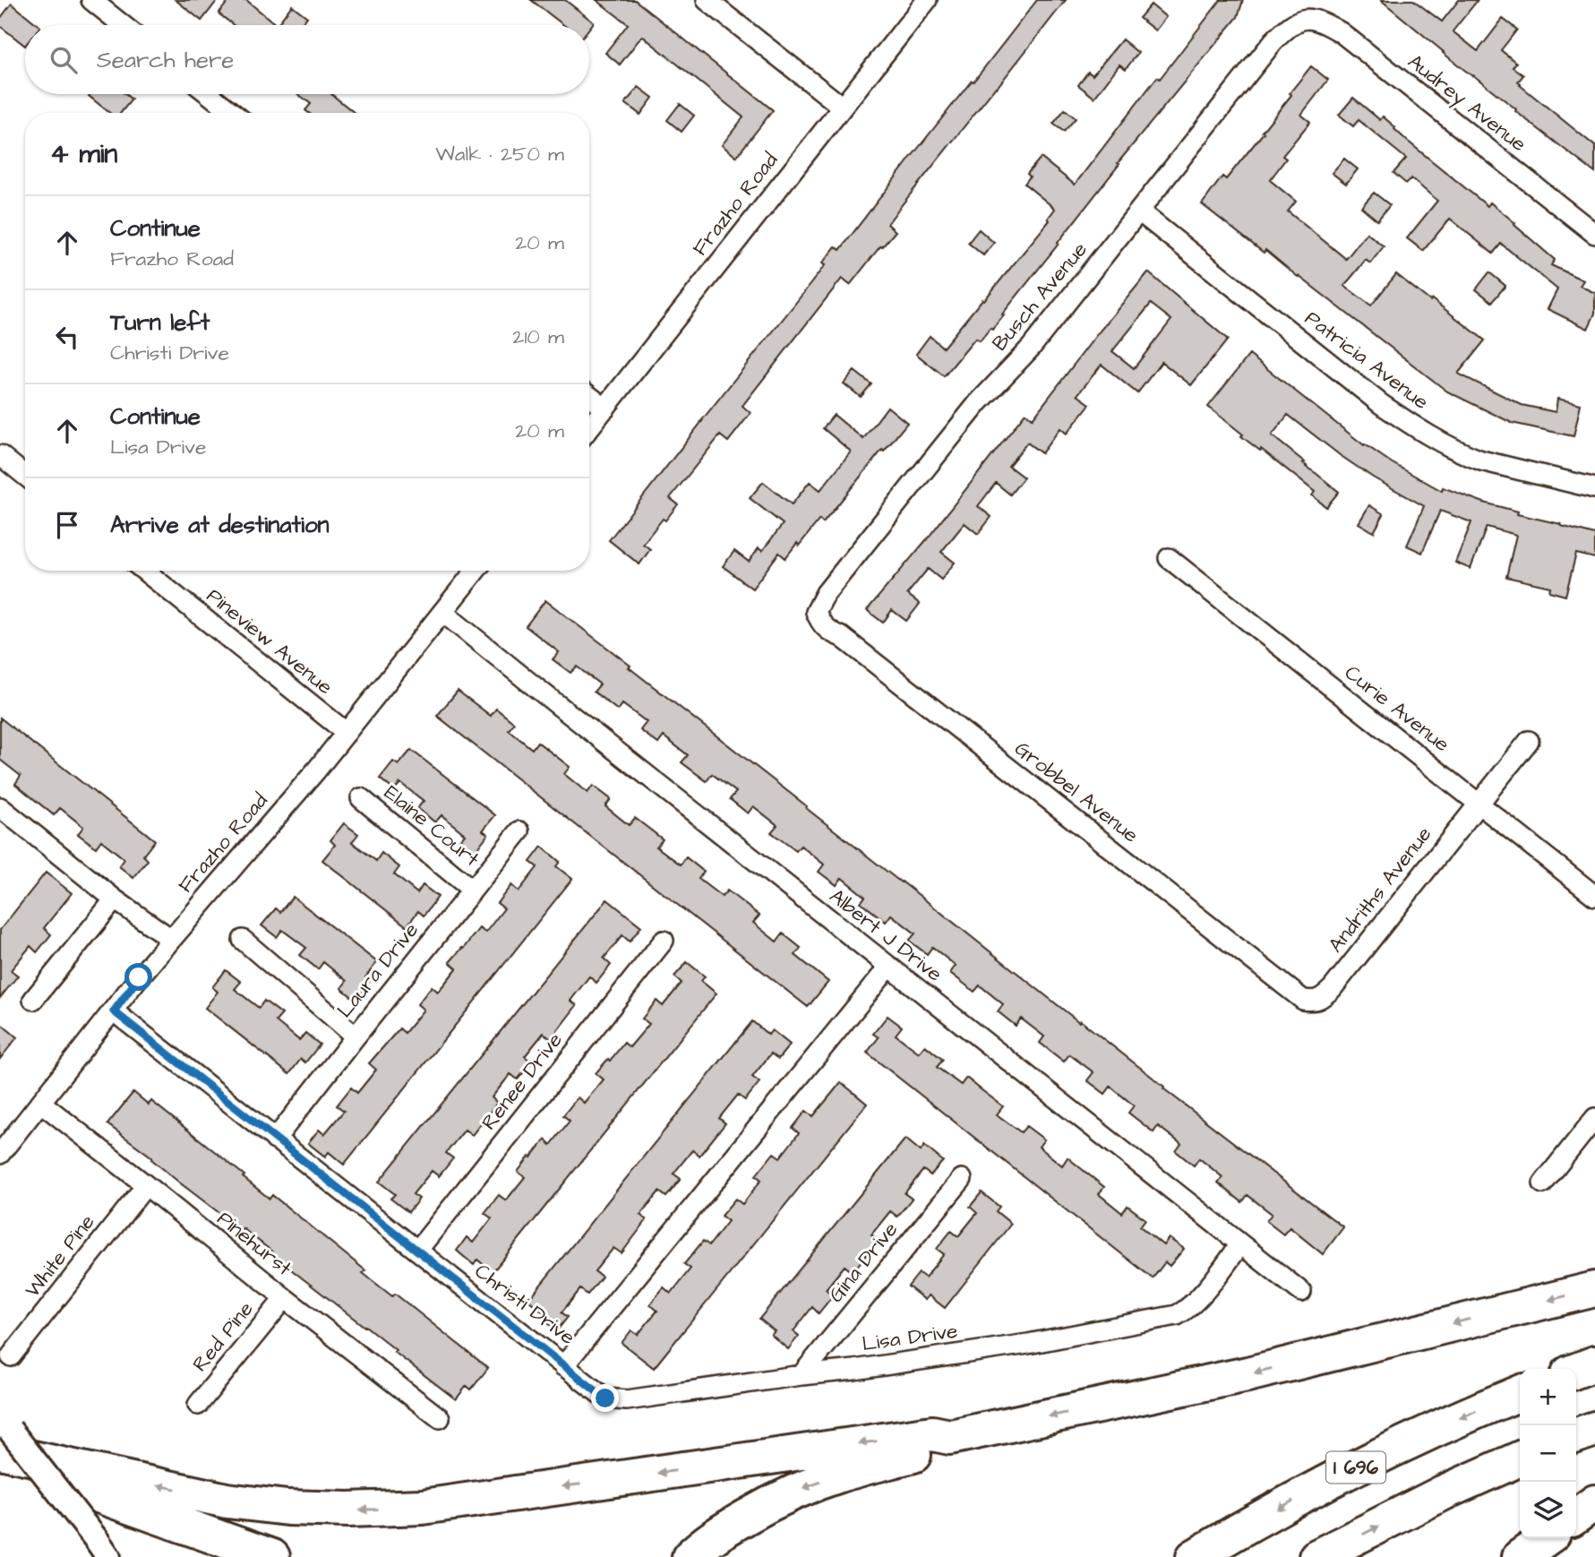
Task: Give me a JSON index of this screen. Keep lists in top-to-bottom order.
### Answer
{
  "streets": {
    "highway": ["I 696"],
    "street": [
      "Audrey Avenue",
      "Frazho Road",
      "Busch Avenue",
      "Patricia Avenue",
      "Pineview Avenue",
      "Curie Avenue",
      "Grobbel Avenue",
      "Elaine Court",
      "Andriths Avenue",
      "Albert J Drive",
      "Laura Drive",
      "Renee Drive",
      "Pinehurst",
      "White Pine",
      "Gina Drive",
      "Christi Drive",
      "Red Pine",
      "Lisa Drive"
    ]
  },
  "crossings": [
    ["Audrey Avenue", "Busch Avenue"],
    ["Frazho Road", "Pineview Avenue"],
    ["Frazho Road", "Albert J Drive"],
    ["Frazho Road", "Pinehurst"],
    ["Frazho Road", "Christi Drive"],
    ["Busch Avenue", "Patricia Avenue"],
    ["Busch Avenue", "Grobbel Avenue"],
    ["Curie Avenue", "Andriths Avenue"],
    ["Grobbel Avenue", "Andriths Avenue"],
    ["Elaine Court", "Laura Drive"],
    ["Albert J Drive", "Christi Drive"],
    ["Albert J Drive", "Lisa Drive"],
    ["Laura Drive", "Christi Drive"],
    ["Renee Drive", "Christi Drive"],
    ["Pinehurst", "White Pine"],
    ["Pinehurst", "Red Pine"],
    ["Gina Drive", "Lisa Drive"],
    ["Christi Drive", "Lisa Drive"]
  ],
  "page": {
    "search": "Search here",
    "heading": ["4 min", "Walk · 250 m"],
    "list": [
      ["Continue", "Frazho Road", "20 m"],
      ["Turn left", "Christi Drive", "210 m"],
      ["Continue", "Lisa Drive", "20 m"],
      "Arrive at destination"
    ],
    "map_buttons": ["+", "−"]
  }
}
